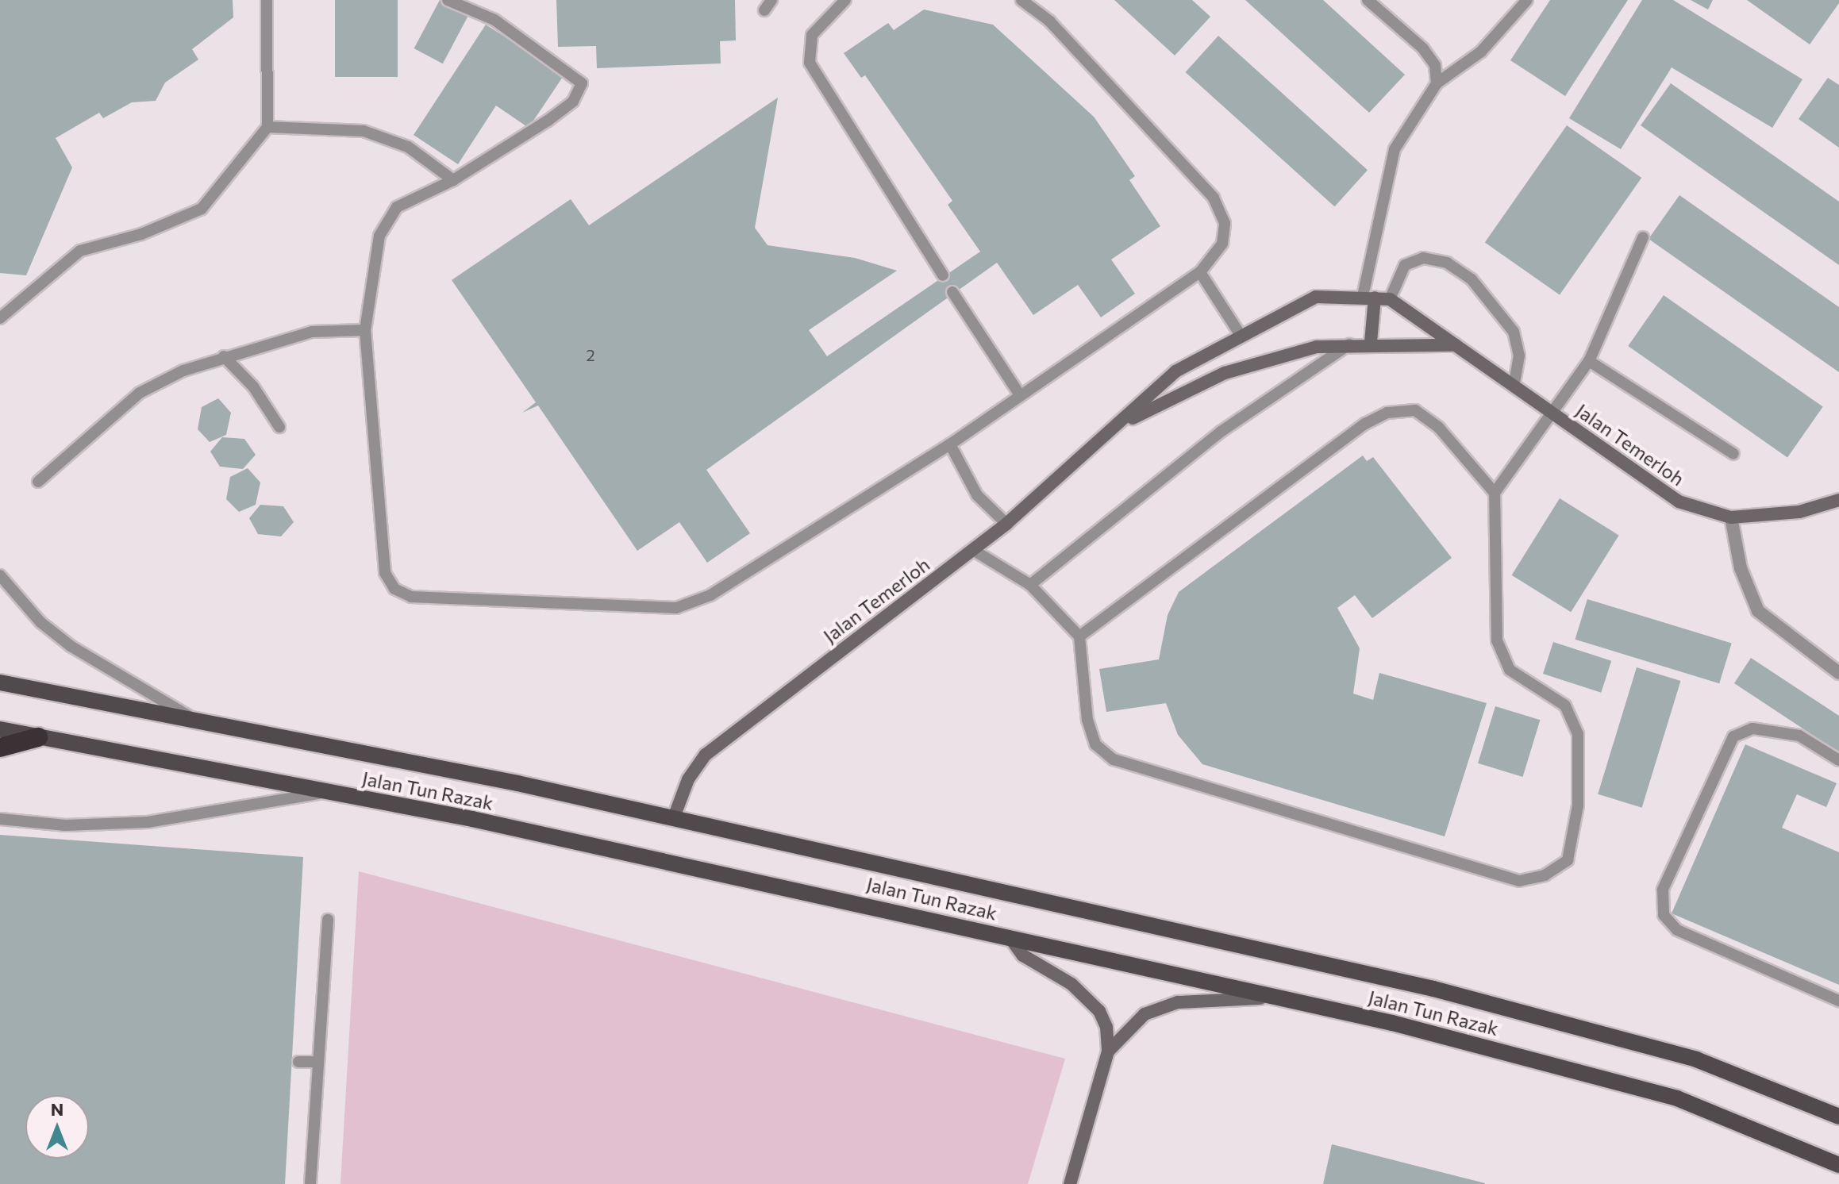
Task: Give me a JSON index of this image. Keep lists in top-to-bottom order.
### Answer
{
  "streets": {
    "main road": ["Jalan Tun Razak"],
    "street": ["Jalan Temerloh"]
  },
  "crossings": [
    ["Jalan Temerloh", "Jalan Tun Razak"]
  ],
  "house_numbers": ["2"],
  "north": "top"
}
